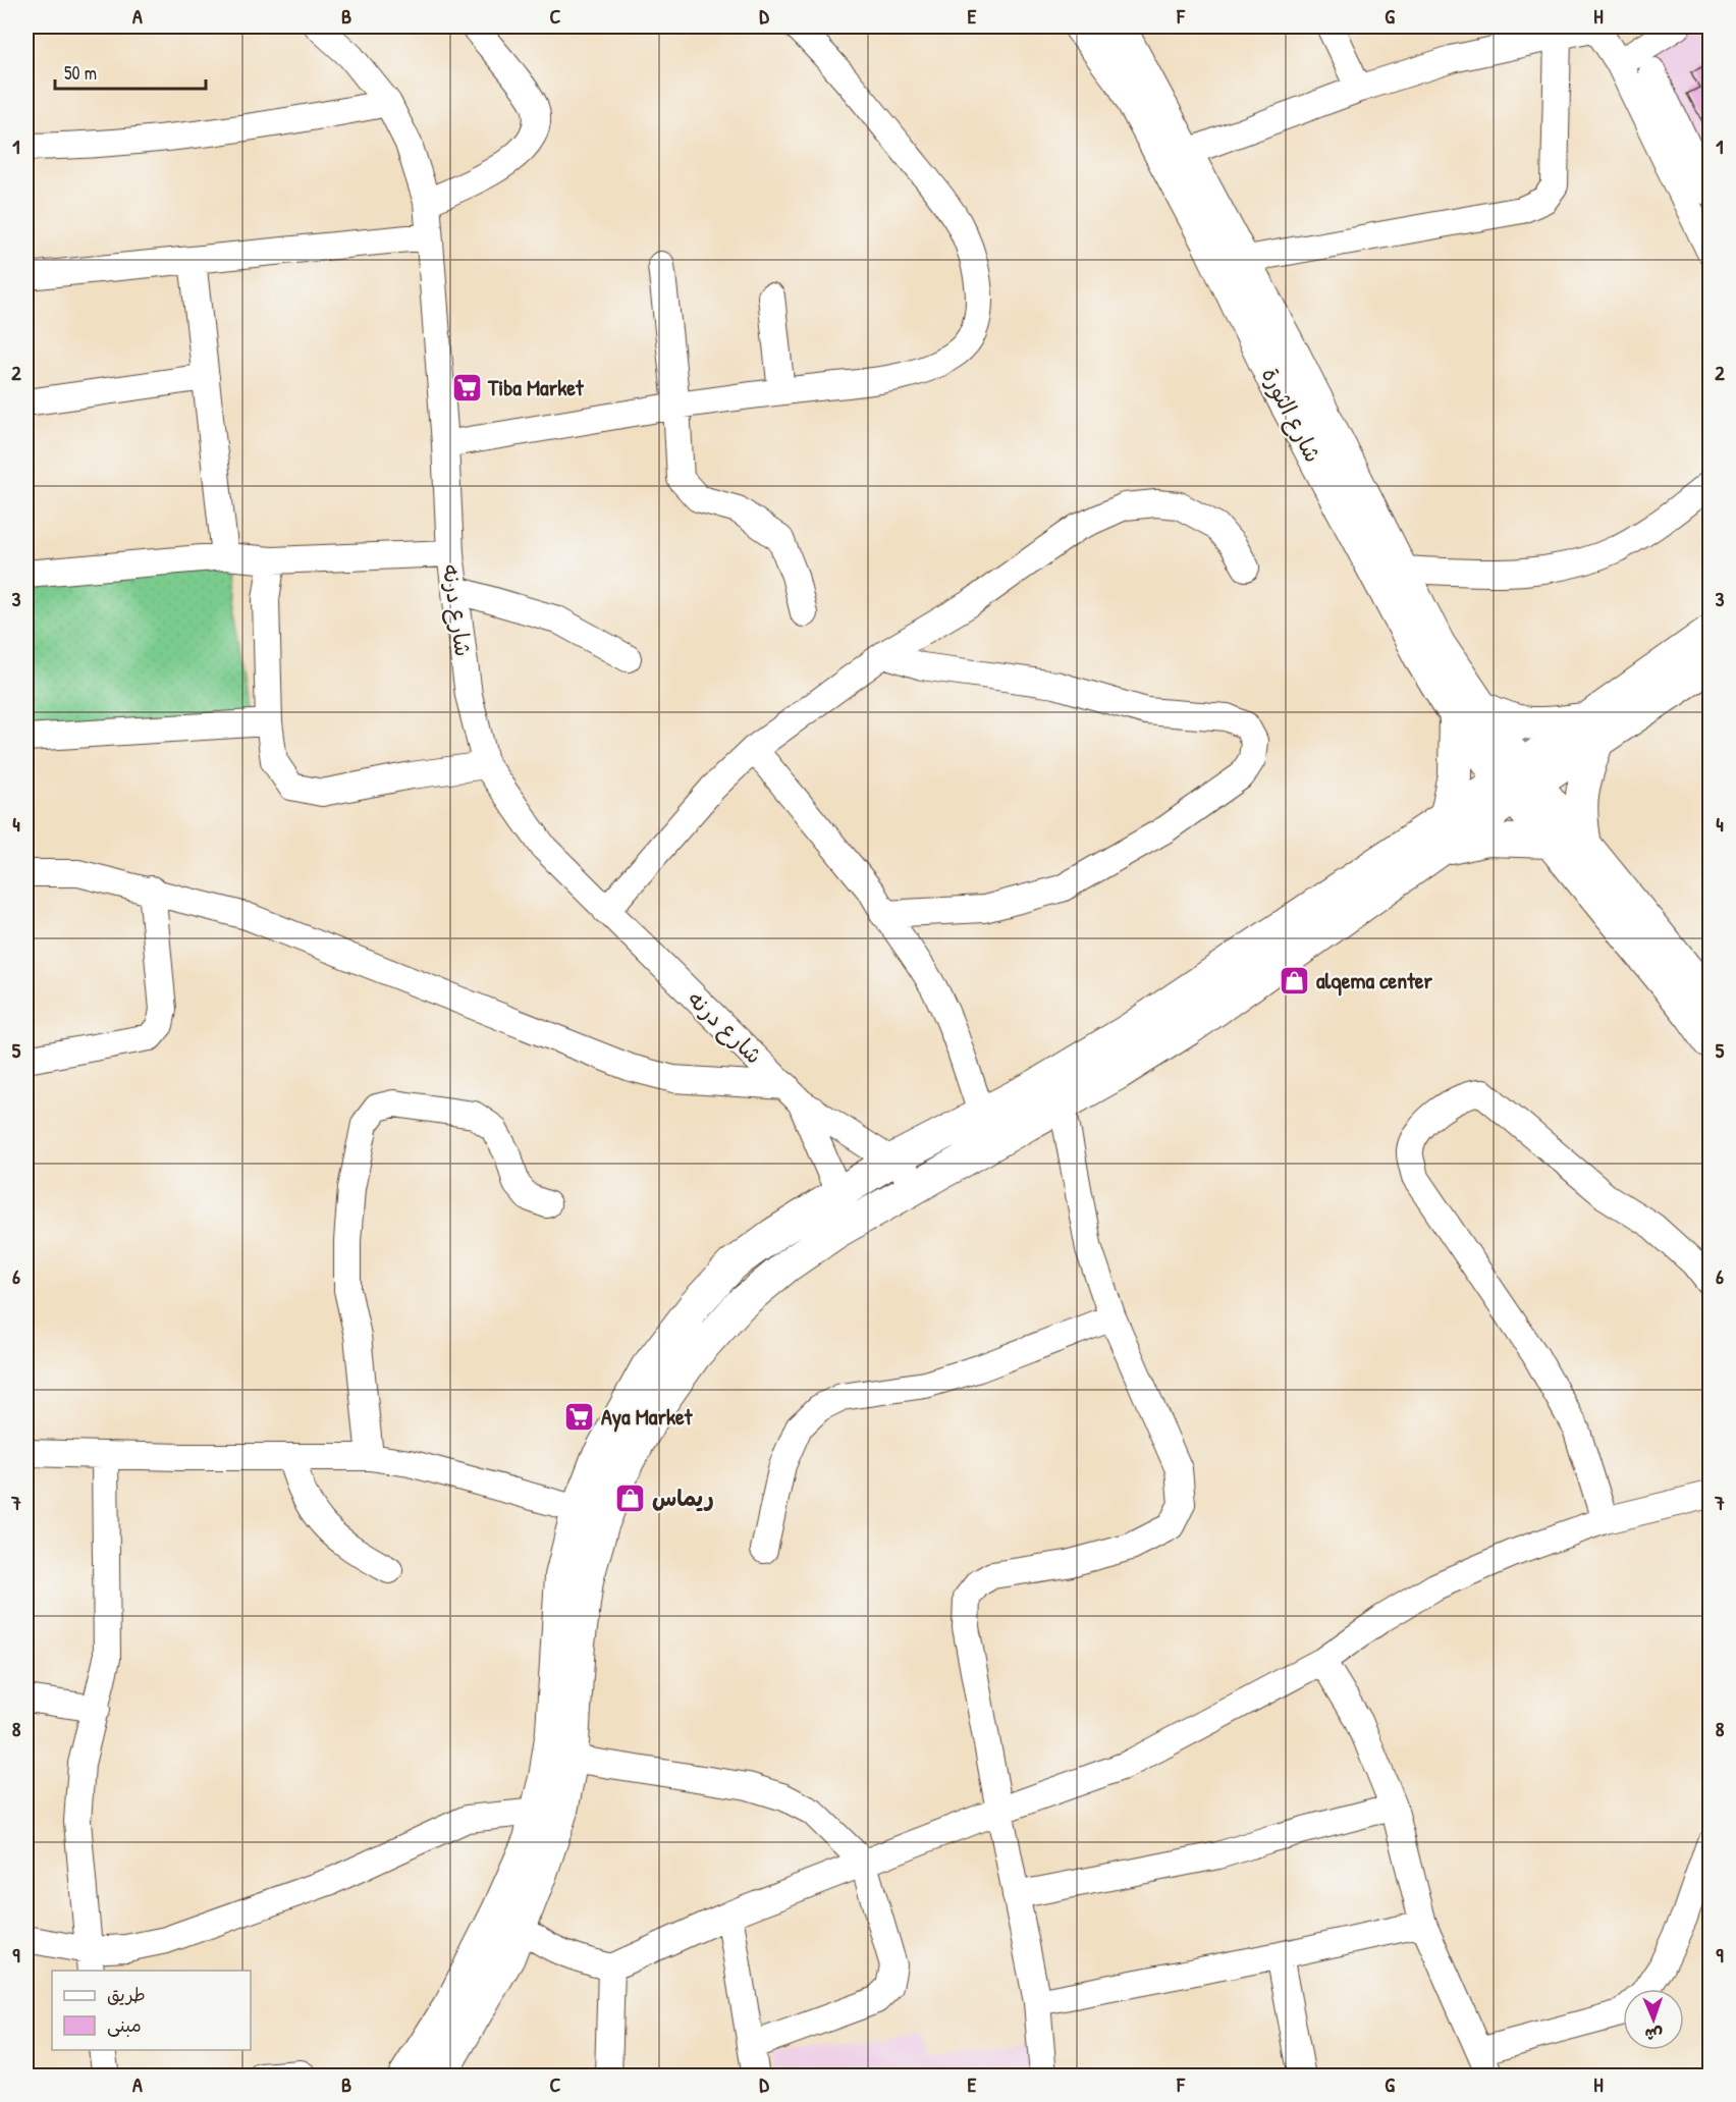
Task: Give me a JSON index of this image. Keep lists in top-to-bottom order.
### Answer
{
  "streets": {
    "main road": ["شارع الثورة"],
    "street": ["شارع درنه"]
  },
  "places": {
    "supermarket": ["Tiba Market", "Aya Market"],
    "shop": ["alqema center", "ريماس"]
  },
  "legend": ["طريق", "مبنى"],
  "scale_bar": "50 m",
  "north": "bottom",
  "grid": {
    "columns": [
      "A",
      "B",
      "C",
      "D",
      "E",
      "F",
      "G",
      "H"
    ],
    "rows": [
      "1",
      "2",
      "3",
      "4",
      "5",
      "6",
      "7",
      "8",
      "9"
    ]
  }
}
